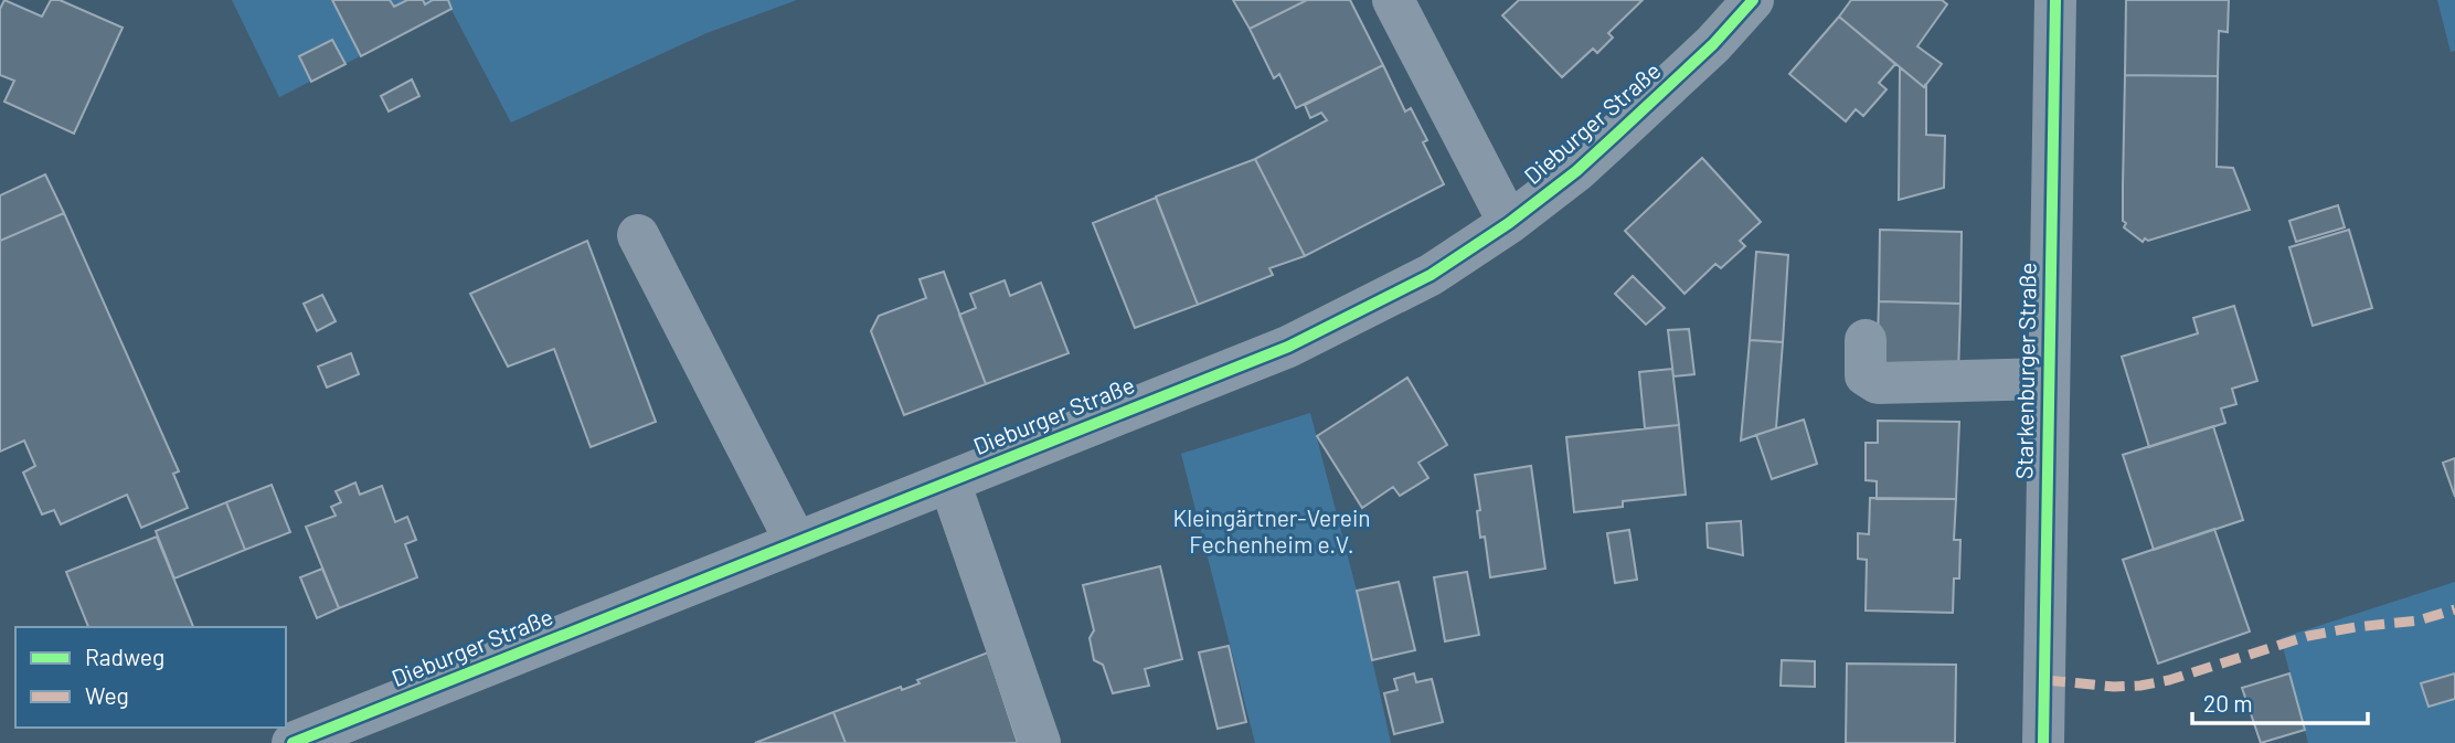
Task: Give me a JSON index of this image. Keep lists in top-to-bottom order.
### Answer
{
  "streets": {
    "street": ["Dieburger Straße", "Starkenburger Straße"]
  },
  "parks": ["Kleingärtner-Verein Fechenheim e.V."],
  "legend": ["Radweg", "Weg"],
  "scale_bar": "20 m"
}
